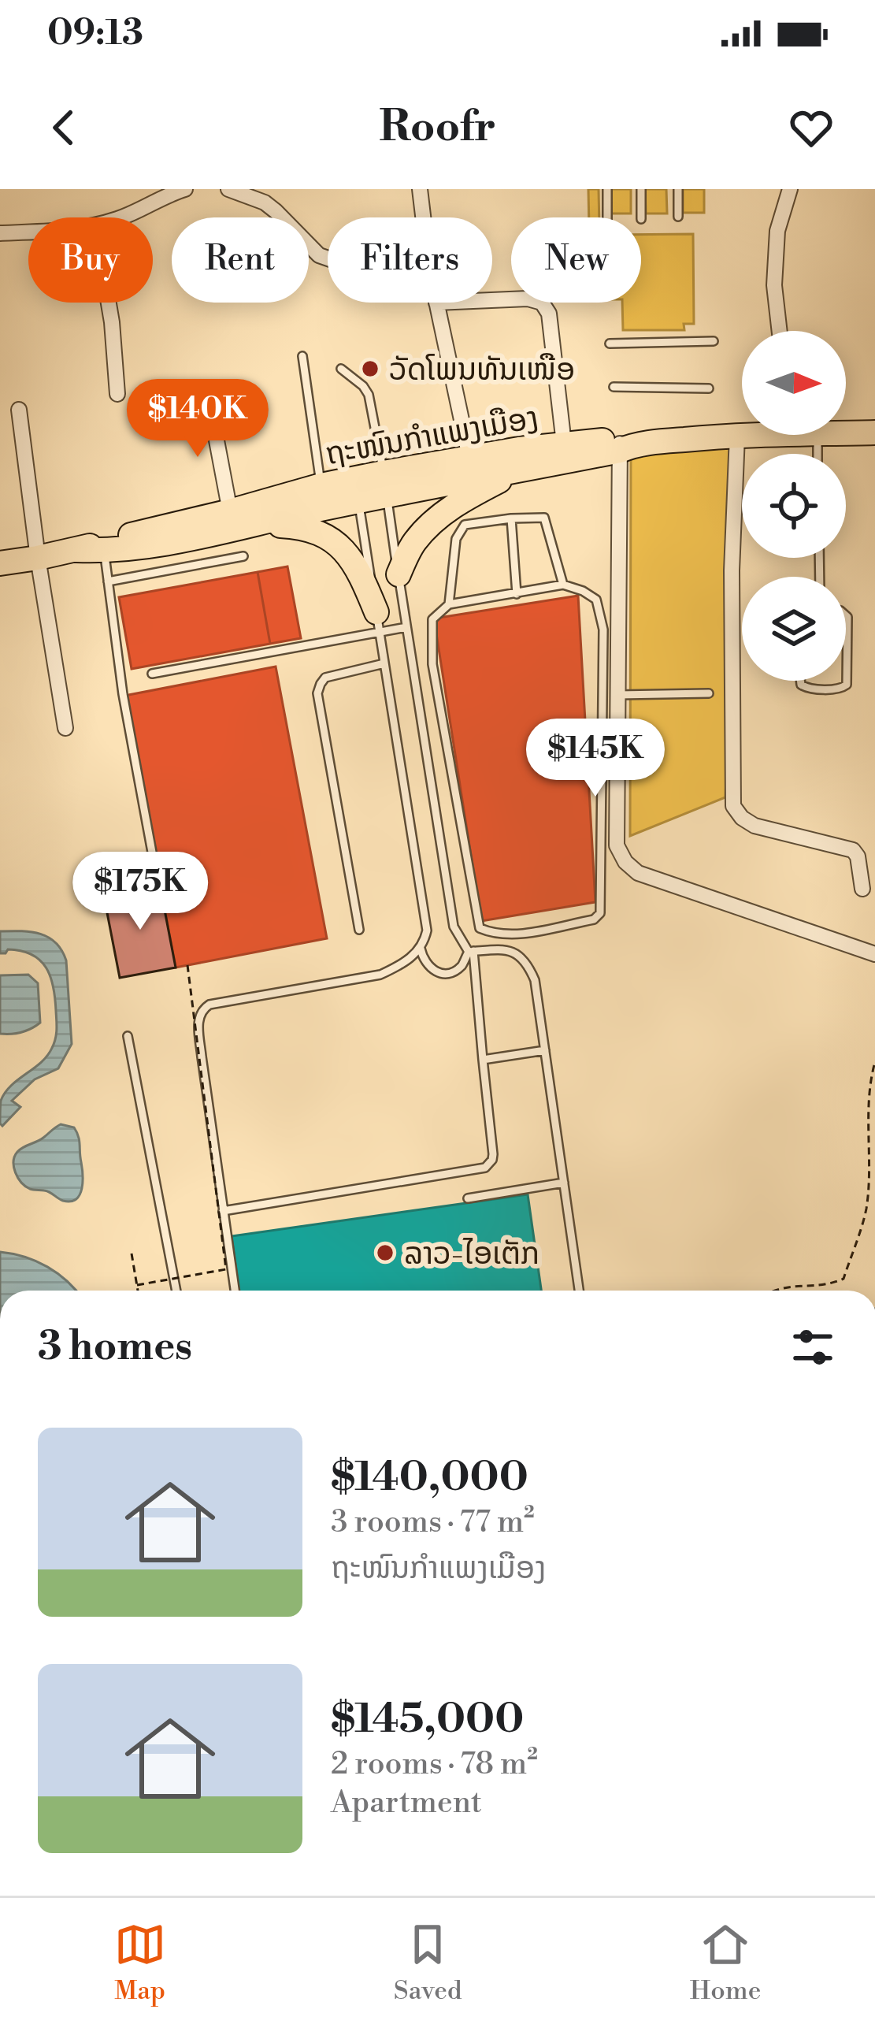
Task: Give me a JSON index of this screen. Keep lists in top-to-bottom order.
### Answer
{
  "streets": {
    "main road": ["ຖະໜົນກຳແພງເມືອງ"]
  },
  "places": ["ວັດໂພນທັນເໜືອ", "ລາວ-ໄອເຕັກ"],
  "north": "right",
  "page": {
    "status": "09:13",
    "header": "Roofr",
    "chip": [
      "Buy",
      "Rent",
      "Filters",
      "New"
    ],
    "price": ["$140K", "$145K", "$175K"],
    "heading": "3 homes",
    "list": [
      {
        "name": "$140,000",
        "note": "3 rooms · 77 m² · ຖະໜົນກຳແພງເມືອງ"
      },
      {
        "name": "$145,000",
        "note": "2 rooms · 78 m² · Apartment"
      }
    ],
    "tabs": ["Map", "Saved", "Home"]
  }
}
